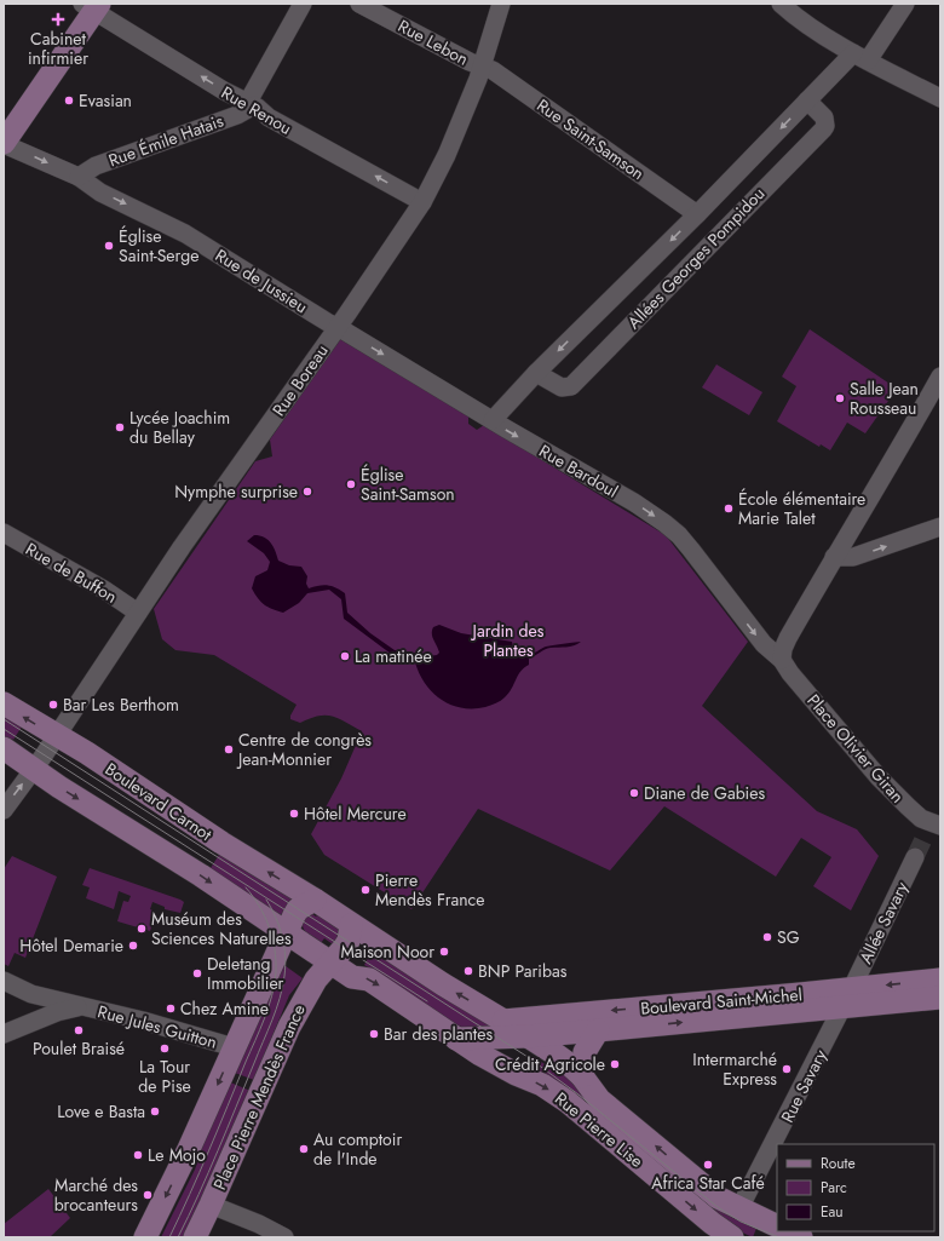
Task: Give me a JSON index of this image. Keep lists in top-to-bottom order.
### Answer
{
  "streets": {
    "main road": [
      "Boulevard Carnot",
      "Boulevard Saint-Michel",
      "Place Pierre Mendès France",
      "Rue Pierre Lise"
    ],
    "street": [
      "Rue Lebon",
      "Rue Renou",
      "Rue Saint-Samson",
      "Rue Émile Hatais",
      "Allées Georges Pompidou",
      "Rue de Jussieu",
      "Rue Boreau",
      "Rue Bardoul",
      "Rue de Buffon",
      "Place Olivier Giran",
      "Allée Savary",
      "Rue Jules Guitton",
      "Rue Savary"
    ]
  },
  "crossings": [
    ["Rue Lebon", "Rue Saint-Samson"],
    ["Rue Lebon", "Rue Boreau"],
    ["Rue Renou", "Rue Émile Hatais"],
    ["Rue Renou", "Rue Boreau"],
    ["Rue Saint-Samson", "Allées Georges Pompidou"],
    ["Rue Saint-Samson", "Rue Boreau"],
    ["Rue Émile Hatais", "Rue de Jussieu"],
    ["Allées Georges Pompidou", "Rue Bardoul"],
    ["Rue de Jussieu", "Rue Boreau"],
    ["Rue de Jussieu", "Rue Bardoul"],
    ["Rue Boreau", "Rue Bardoul"],
    ["Rue Boreau", "Rue de Buffon"],
    ["Rue Boreau", "Boulevard Carnot"],
    ["Rue Bardoul", "Place Olivier Giran"],
    ["Allée Savary", "Boulevard Saint-Michel"],
    ["Allée Savary", "Rue Savary"],
    ["Boulevard Saint-Michel", "Rue Savary"],
    ["Boulevard Saint-Michel", "Rue Pierre Lise"],
    ["Rue Savary", "Rue Pierre Lise"]
  ],
  "one_way": [
    "Rue Renou",
    "Allées Georges Pompidou",
    "Rue de Jussieu",
    "Rue Bardoul"
  ],
  "parks": ["Jardin des Plantes"],
  "places": {
    "health": ["Cabinet infirmier"],
    "other": [
      "Evasian",
      "Église Saint-Serge",
      "Salle Jean Rousseau",
      "Lycée Joachim du Bellay",
      "Église Saint-Samson",
      "Nymphe surprise",
      "École élémentaire Marie Talet",
      "La matinée",
      "Bar Les Berthom",
      "Centre de congrès Jean-Monnier",
      "Diane de Gabies",
      "Hôtel Mercure",
      "Pierre Mendès France",
      "Muséum des Sciences Naturelles",
      "SG",
      "Hôtel Demarie",
      "Maison Noor",
      "BNP Paribas",
      "Deletang Immobilier",
      "Chez Amine",
      "Poulet Braisé",
      "Bar des plantes",
      "La Tour de Pise",
      "Crédit Agricole",
      "Intermarché Express",
      "Love e Basta",
      "Au comptoir de l'Inde",
      "Le Mojo",
      "Africa Star Café",
      "Marché des brocanteurs"
    ]
  },
  "legend": ["Route", "Parc", "Eau"]
}
